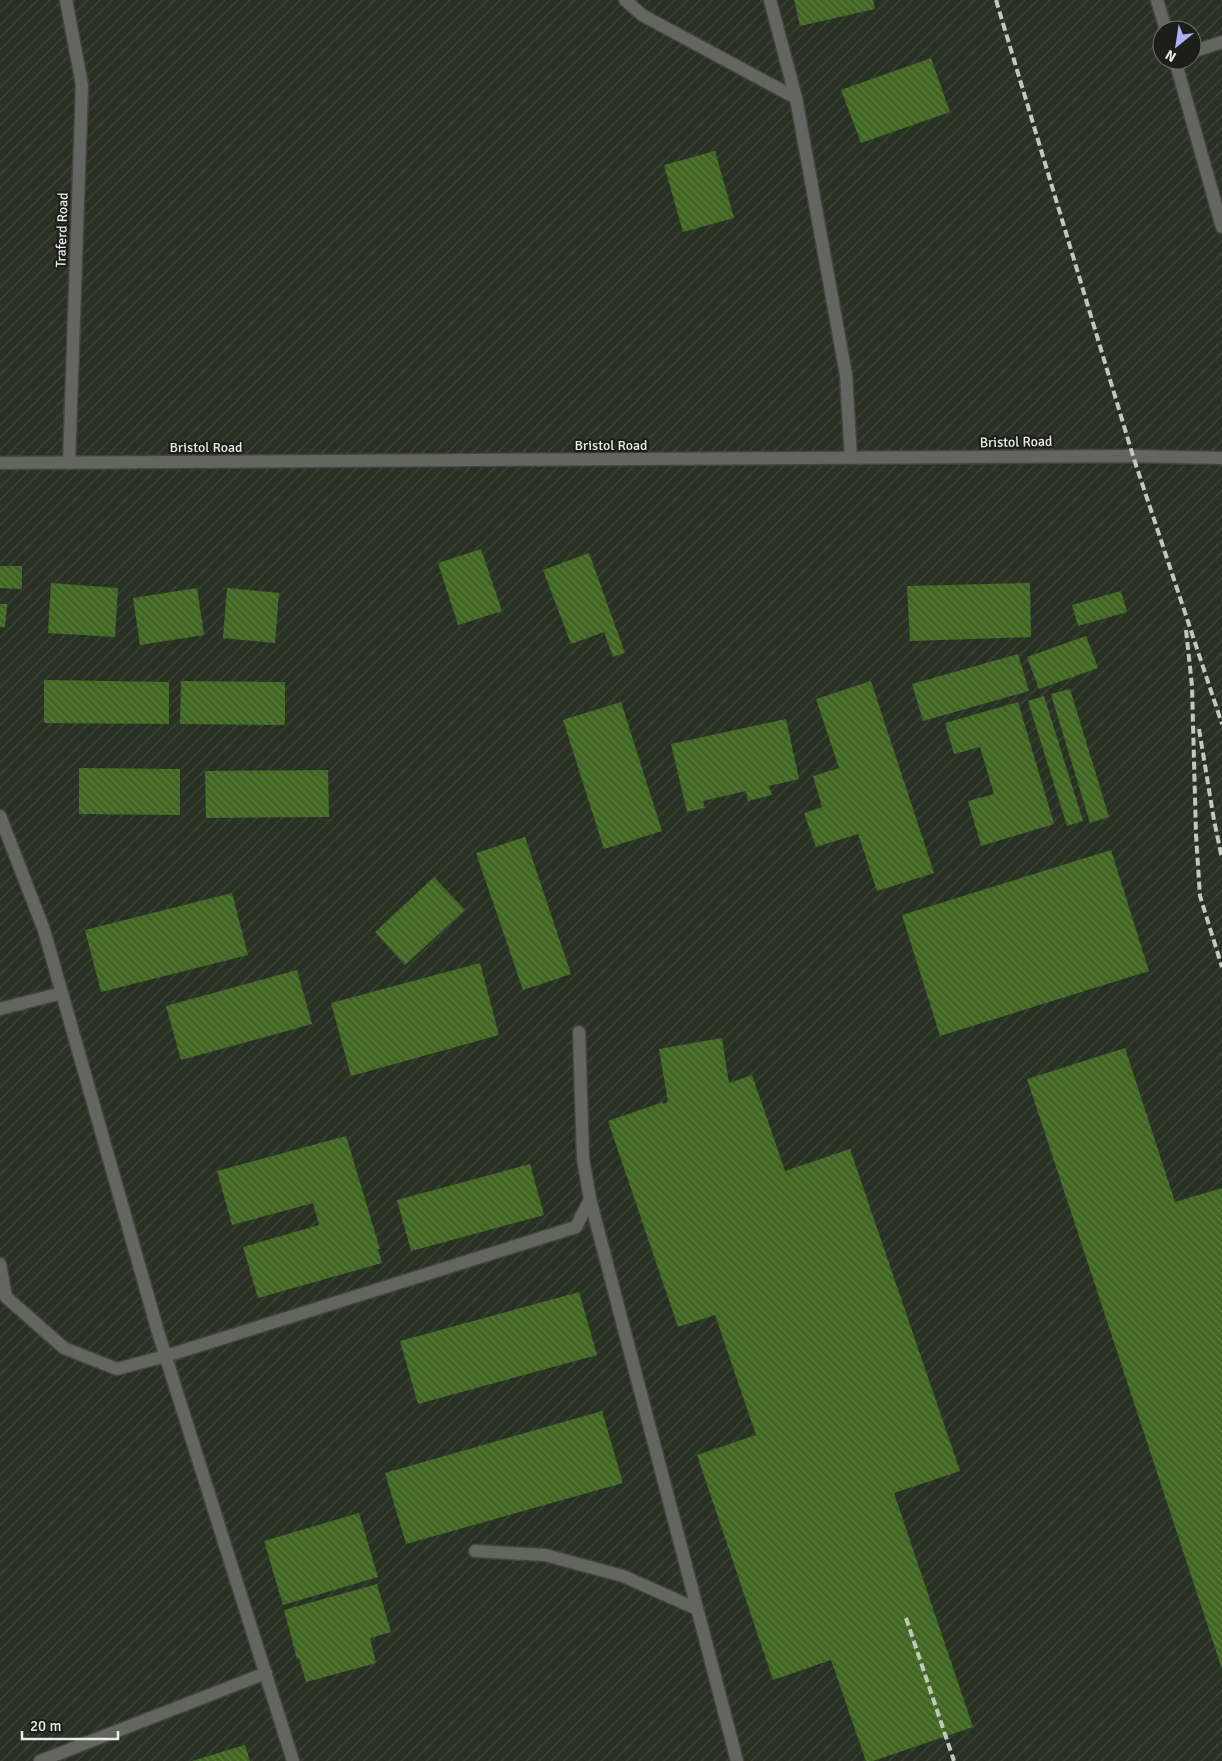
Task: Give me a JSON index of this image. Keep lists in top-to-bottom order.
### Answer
{
  "streets": {
    "street": ["Traferd Road", "Bristol Road"]
  },
  "crossings": [
    ["Traferd Road", "Bristol Road"]
  ],
  "scale_bar": "20 m",
  "north": "bottom left"
}
